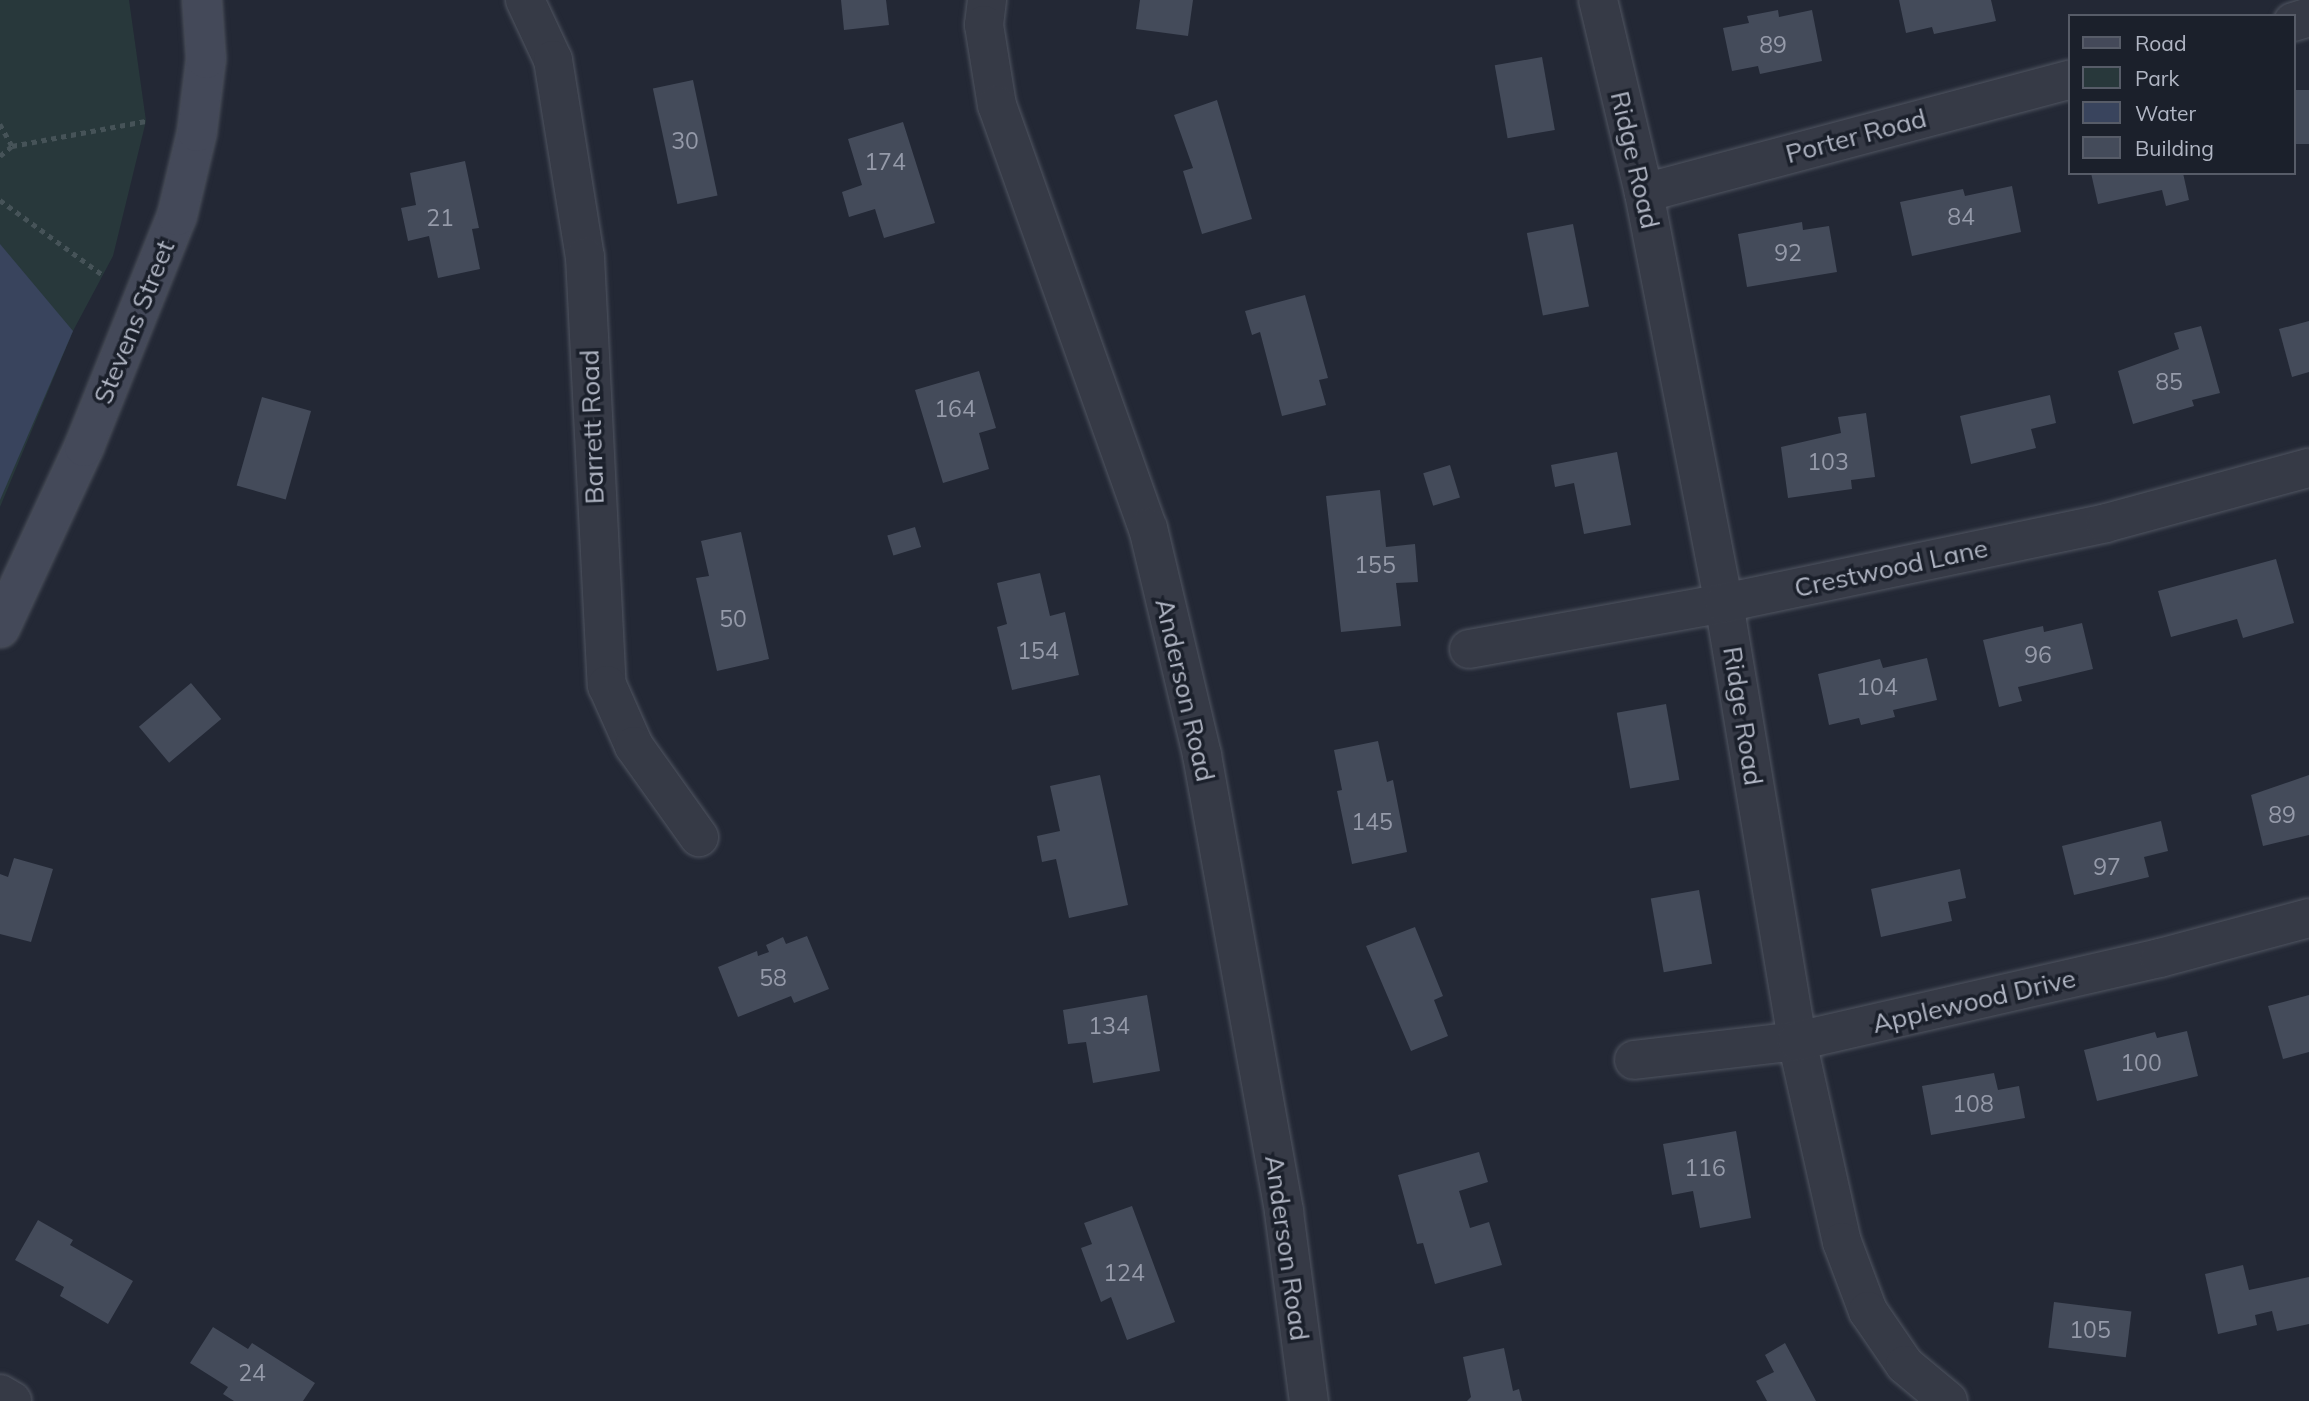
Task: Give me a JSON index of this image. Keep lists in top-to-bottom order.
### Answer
{
  "streets": {
    "street": [
      "Porter Road",
      "Ridge Road",
      "Stevens Street",
      "Barrett Road",
      "Crestwood Lane",
      "Anderson Road",
      "Applewood Drive"
    ]
  },
  "crossings": [
    ["Porter Road", "Ridge Road"],
    ["Ridge Road", "Crestwood Lane"],
    ["Ridge Road", "Applewood Drive"]
  ],
  "house_numbers": [
    "89",
    "30",
    "174",
    "84",
    "21",
    "92",
    "85",
    "164",
    "103",
    "155",
    "50",
    "154",
    "96",
    "104",
    "89",
    "145",
    "97",
    "58",
    "134",
    "100",
    "108",
    "116",
    "124",
    "105",
    "24"
  ],
  "legend": [
    "Road",
    "Park",
    "Water",
    "Building"
  ]
}
